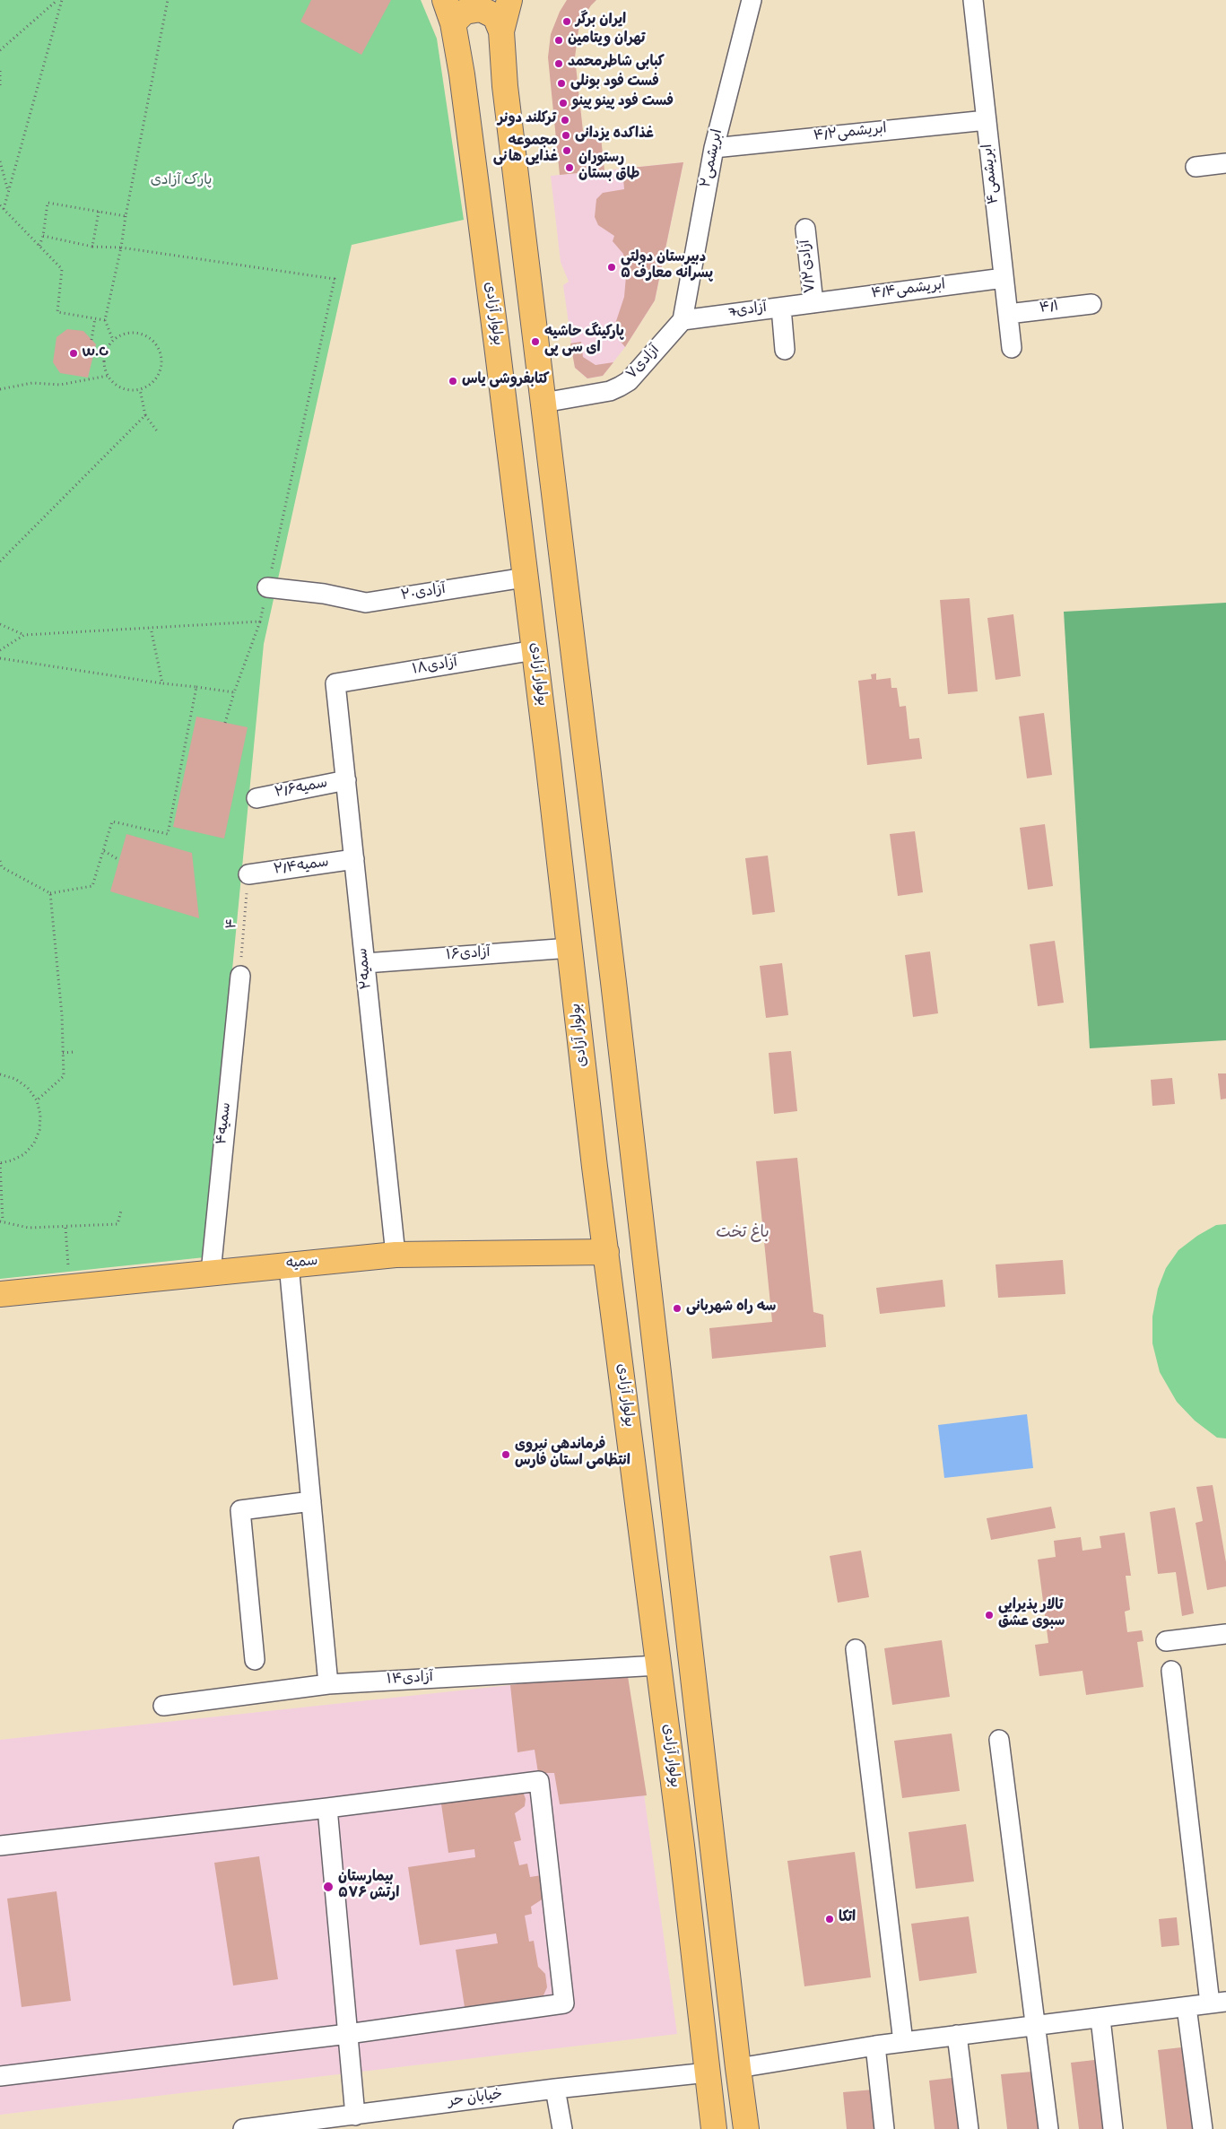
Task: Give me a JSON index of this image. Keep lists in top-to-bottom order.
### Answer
{
  "streets": {
    "main road": ["بولوار آزادی", "سمیه"],
    "street": [
      "ابریشمی۴/۲",
      "ابریشمی۲",
      "ابریشمی۴",
      "۷/۲آزادی",
      "ابریشمی۴/۴",
      "۴/۱",
      "7آزادی",
      "آزادی۷",
      "آزادی۲۰",
      "آزادی۱۸",
      "سمیه۲/۶",
      "سمیه۲/۴",
      "آزادی۱۶",
      "۲سمیه",
      "سمیه۴",
      "آزادی۱۴",
      "خیابان حر"
    ],
    "path": ["۴"]
  },
  "crossings": [
    ["ابریشمی۴/۲", "ابریشمی۲"],
    ["ابریشمی۴/۲", "ابریشمی۴"],
    ["ابریشمی۲", "7آزادی"],
    ["ابریشمی۲", "آزادی۷"],
    ["ابریشمی۴", "ابریشمی۴/۴"],
    ["ابریشمی۴", "۴/۱"],
    ["۷/۲آزادی", "ابریشمی۴/۴"],
    ["۷/۲آزادی", "7آزادی"],
    ["ابریشمی۴/۴", "7آزادی"],
    ["7آزادی", "آزادی۷"],
    ["بولوار آزادی", "آزادی۲۰"],
    ["بولوار آزادی", "آزادی۱۸"],
    ["بولوار آزادی", "آزادی۱۶"],
    ["بولوار آزادی", "سمیه"],
    ["بولوار آزادی", "آزادی۱۴"],
    ["بولوار آزادی", "خیابان حر"],
    ["آزادی۱۸", "۲سمیه"],
    ["سمیه۲/۶", "۲سمیه"],
    ["سمیه۲/۴", "۴"],
    ["سمیه۲/۴", "۲سمیه"],
    ["۴", "سمیه۴"],
    ["آزادی۱۶", "۲سمیه"],
    ["۲سمیه", "سمیه"],
    ["سمیه۴", "سمیه"]
  ],
  "districts": ["باغ تخت"],
  "parks": ["پارک آزادی"],
  "places": [
    "ایران برگر",
    "تهران ویتامین",
    "کبابی شاطرمحمد",
    "فست فود بونلی",
    "فست فود پينو پينو",
    "ترکلند دونر",
    "غذاکده یزدانی",
    "مجموعه غذایی هانی",
    "رستوران طاق بستان",
    "دبیرستان دولتی پسرانه معارف ۵",
    "پارکینگ حاشیه ای سی پی",
    "W.C",
    "کتابفروشی یاس",
    "سه راه شهربانی",
    "فرماندهی نیروی انتظامی استان فارس",
    "تالار پذیرایی سبوی عشق",
    "بیمارستان ۵۷۶ ارتش",
    "اتکا"
  ]
}
